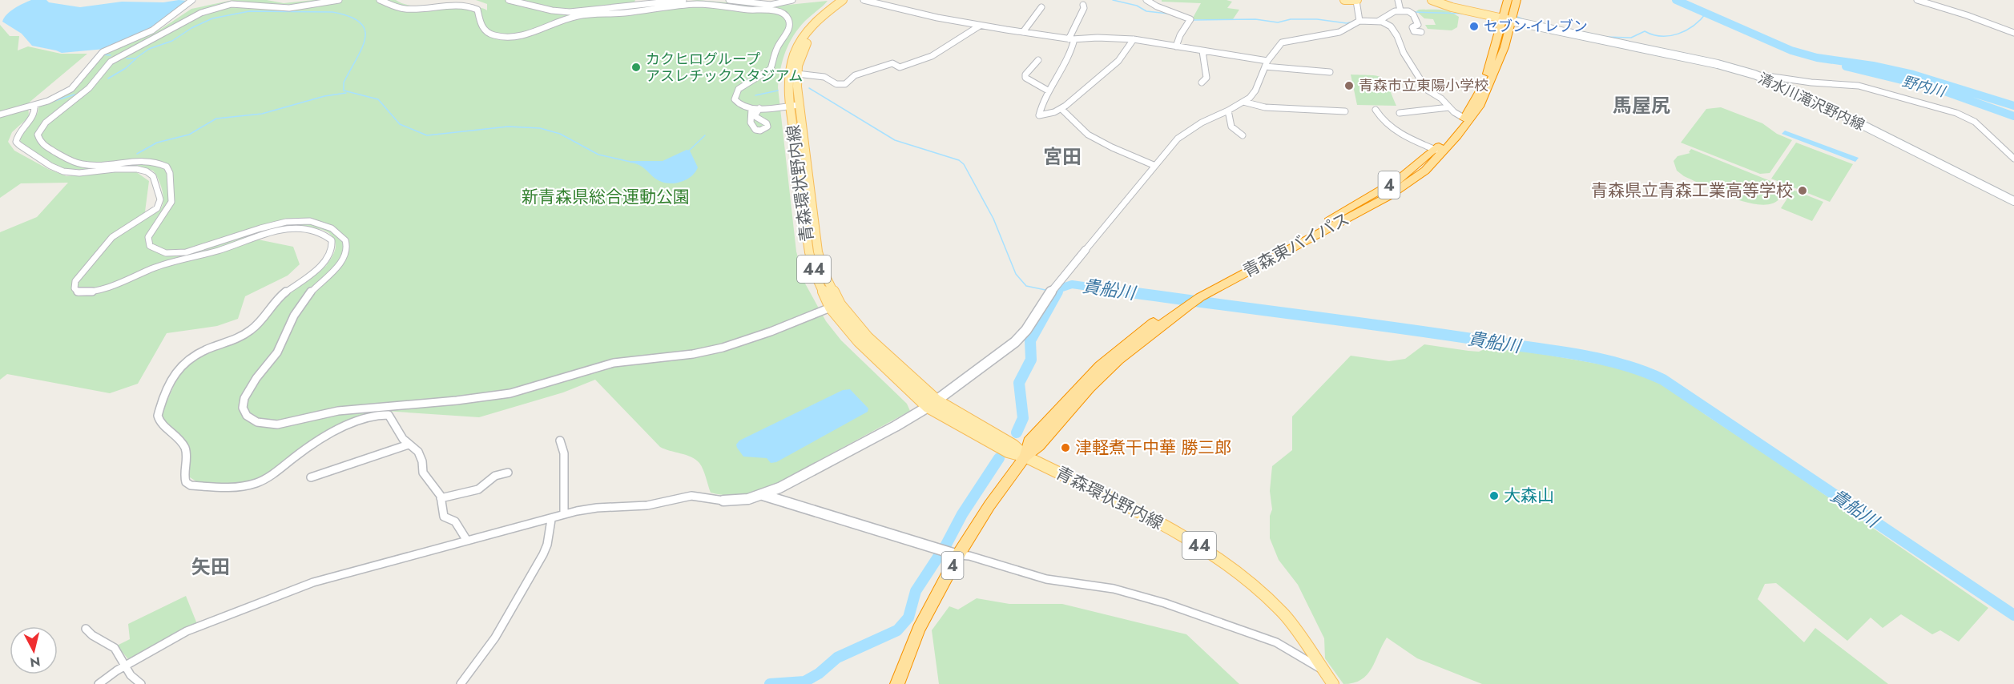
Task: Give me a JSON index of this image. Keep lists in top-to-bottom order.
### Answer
{
  "streets": {
    "highway": ["4", "青森東バイパス"],
    "main road": ["清水川滝沢野内線", "青森環状野内線", "44"]
  },
  "crossings": [
    ["清水川滝沢野内線", "青森東バイパス"],
    ["青森環状野内線", "青森東バイパス"]
  ],
  "districts": ["馬屋尻", "宮田", "矢田"],
  "water": ["野内川", "貴船川"],
  "parks": ["新青森県総合運動公園"],
  "places": [
    "セブン-イレブン",
    "カクヒログループ アスレチックスタジアム",
    "青森市立東陽小学校",
    "青森県立青森工業高等学校",
    "津軽煮干中華 勝三郎",
    "大森山"
  ],
  "north": "bottom"
}
